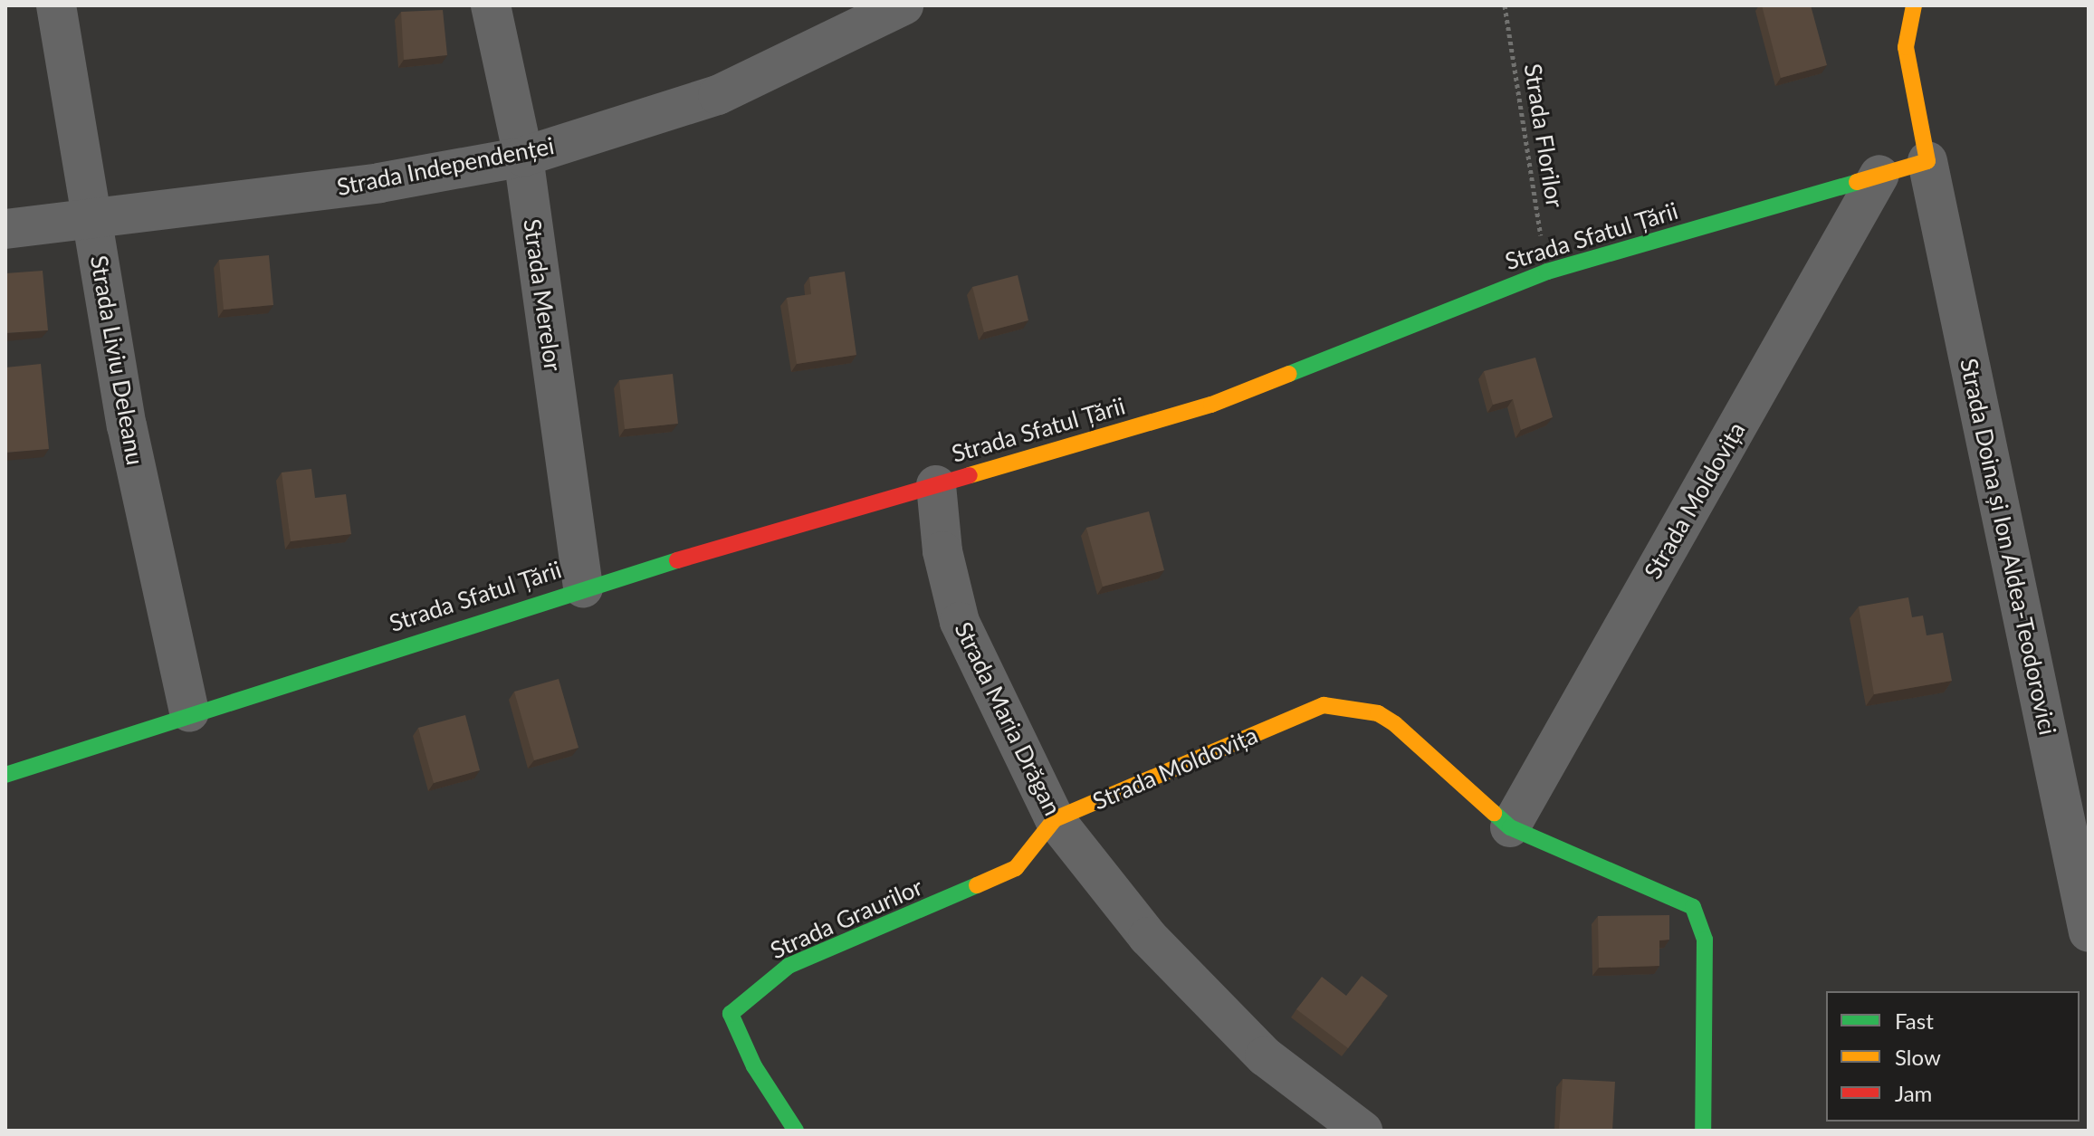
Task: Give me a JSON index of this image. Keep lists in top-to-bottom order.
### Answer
{
  "streets": {
    "street": [
      "Strada Independenței",
      "Strada Sfatul Țării",
      "Strada Merelor",
      "Strada Liviu Deleanu",
      "Strada Moldovița",
      "Strada Doina și Ion Aldea-Teodorovici",
      "Strada Maria Drăgan",
      "Strada Graurilor"
    ],
    "path": ["Strada Florilor"]
  },
  "crossings": [
    ["Strada Florilor", "Strada Sfatul Țării"],
    ["Strada Independenței", "Strada Merelor"],
    ["Strada Independenței", "Strada Liviu Deleanu"],
    ["Strada Sfatul Țării", "Strada Merelor"],
    ["Strada Sfatul Țării", "Strada Liviu Deleanu"],
    ["Strada Sfatul Țării", "Strada Moldovița"],
    ["Strada Sfatul Țării", "Strada Doina și Ion Aldea-Teodorovici"],
    ["Strada Sfatul Țării", "Strada Maria Drăgan"],
    ["Strada Moldovița", "Strada Maria Drăgan"],
    ["Strada Moldovița", "Strada Graurilor"],
    ["Strada Maria Drăgan", "Strada Graurilor"]
  ],
  "legend": ["Fast", "Slow", "Jam"]
}
